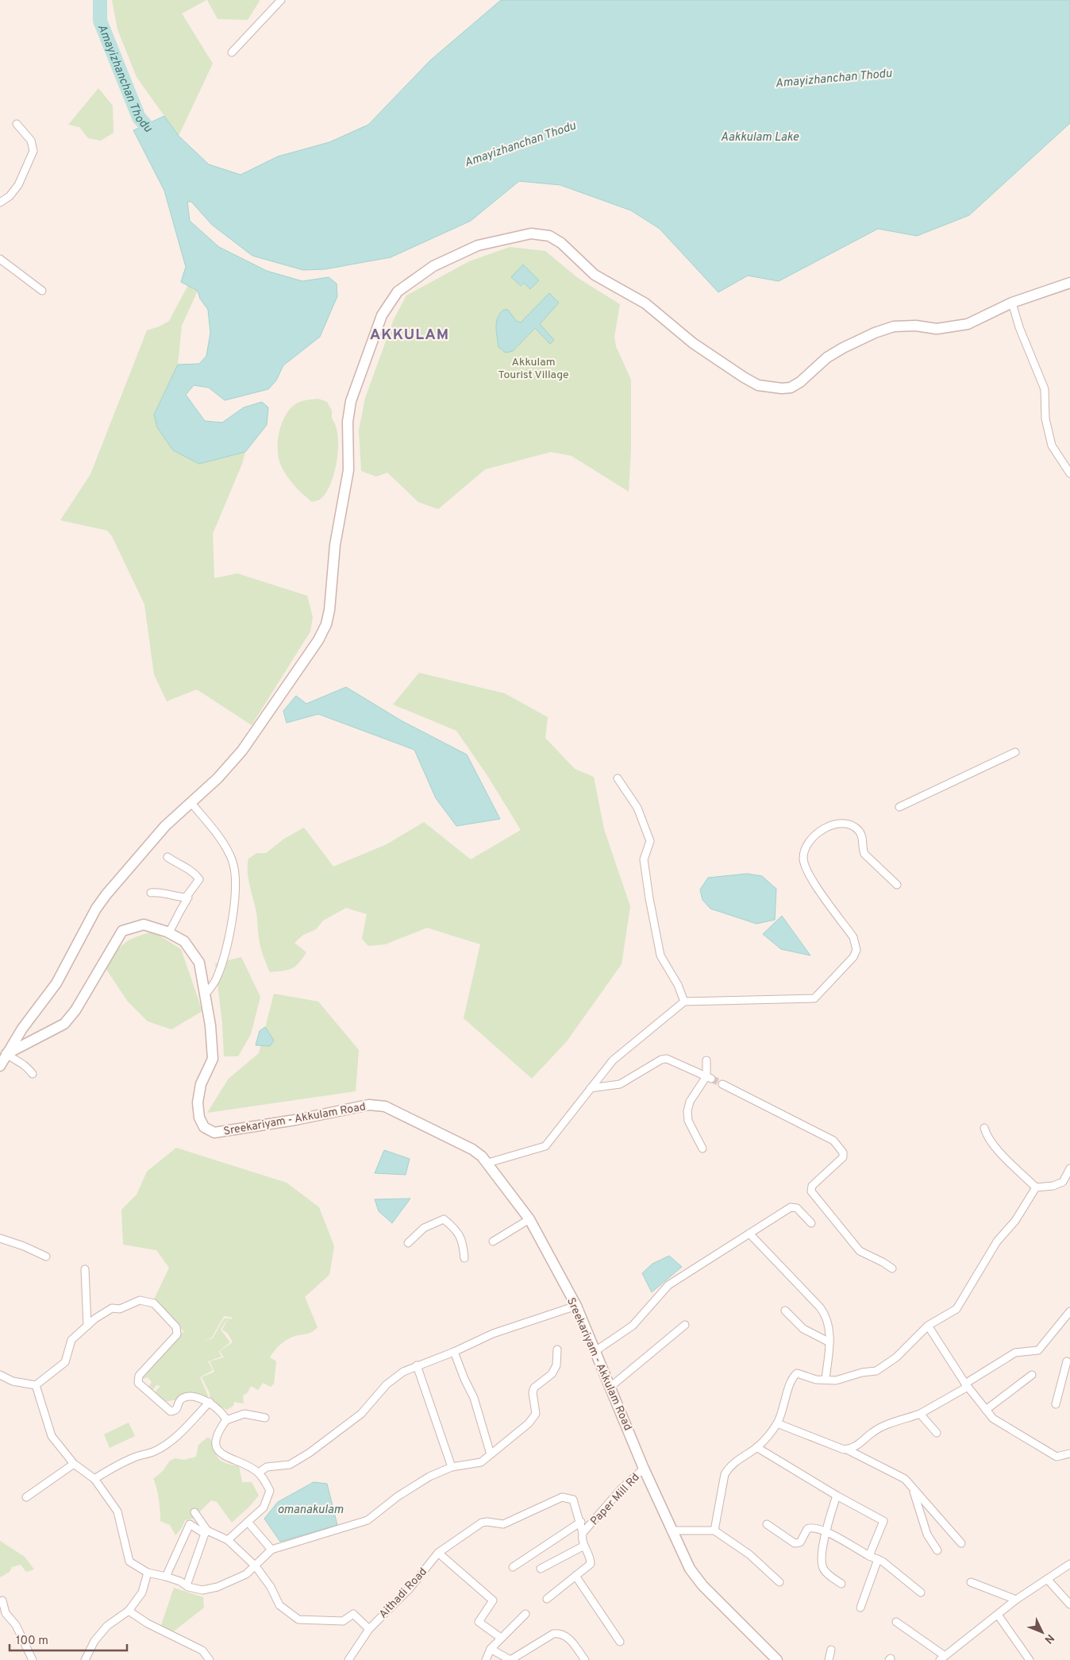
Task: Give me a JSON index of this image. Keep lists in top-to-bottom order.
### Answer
{
  "streets": {
    "main road": ["Sreekariyam - Akkulam Road"],
    "street": ["Paper Mill Rd", "Aithadi Road"]
  },
  "crossings": [
    ["Sreekariyam - Akkulam Road", "Paper Mill Rd"],
    ["Paper Mill Rd", "Aithadi Road"]
  ],
  "districts": ["AKKULAM"],
  "water": ["Amayizhanchan Thodu", "Aakkulam Lake", "omanakulam"],
  "parks": ["Akkulam Tourist Village"],
  "scale_bar": "100 m",
  "north": "bottom right"
}
